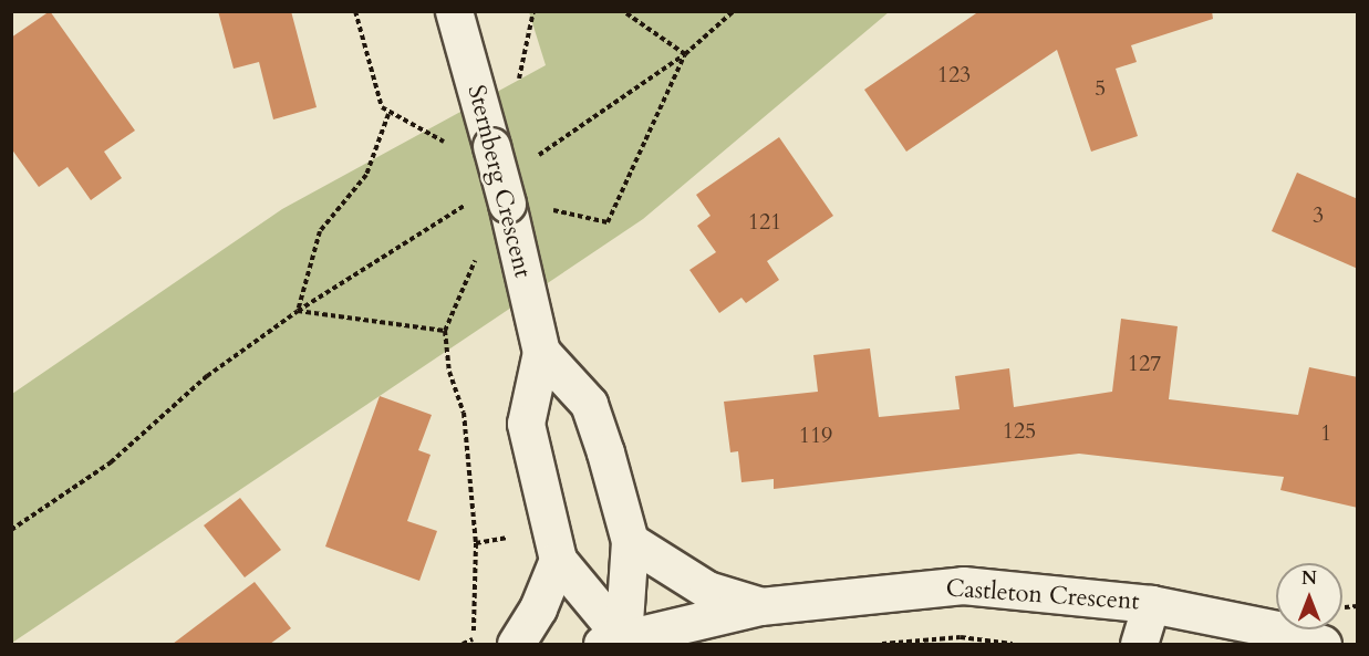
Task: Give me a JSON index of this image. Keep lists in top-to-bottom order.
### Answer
{
  "streets": {
    "street": ["Sternberg Crescent", "Castleton Crescent"]
  },
  "crossings": [
    ["Sternberg Crescent", "Castleton Crescent"]
  ],
  "house_numbers": [
    "123",
    "5",
    "3",
    "121",
    "127",
    "125",
    "1",
    "119"
  ],
  "north": "top"
}
